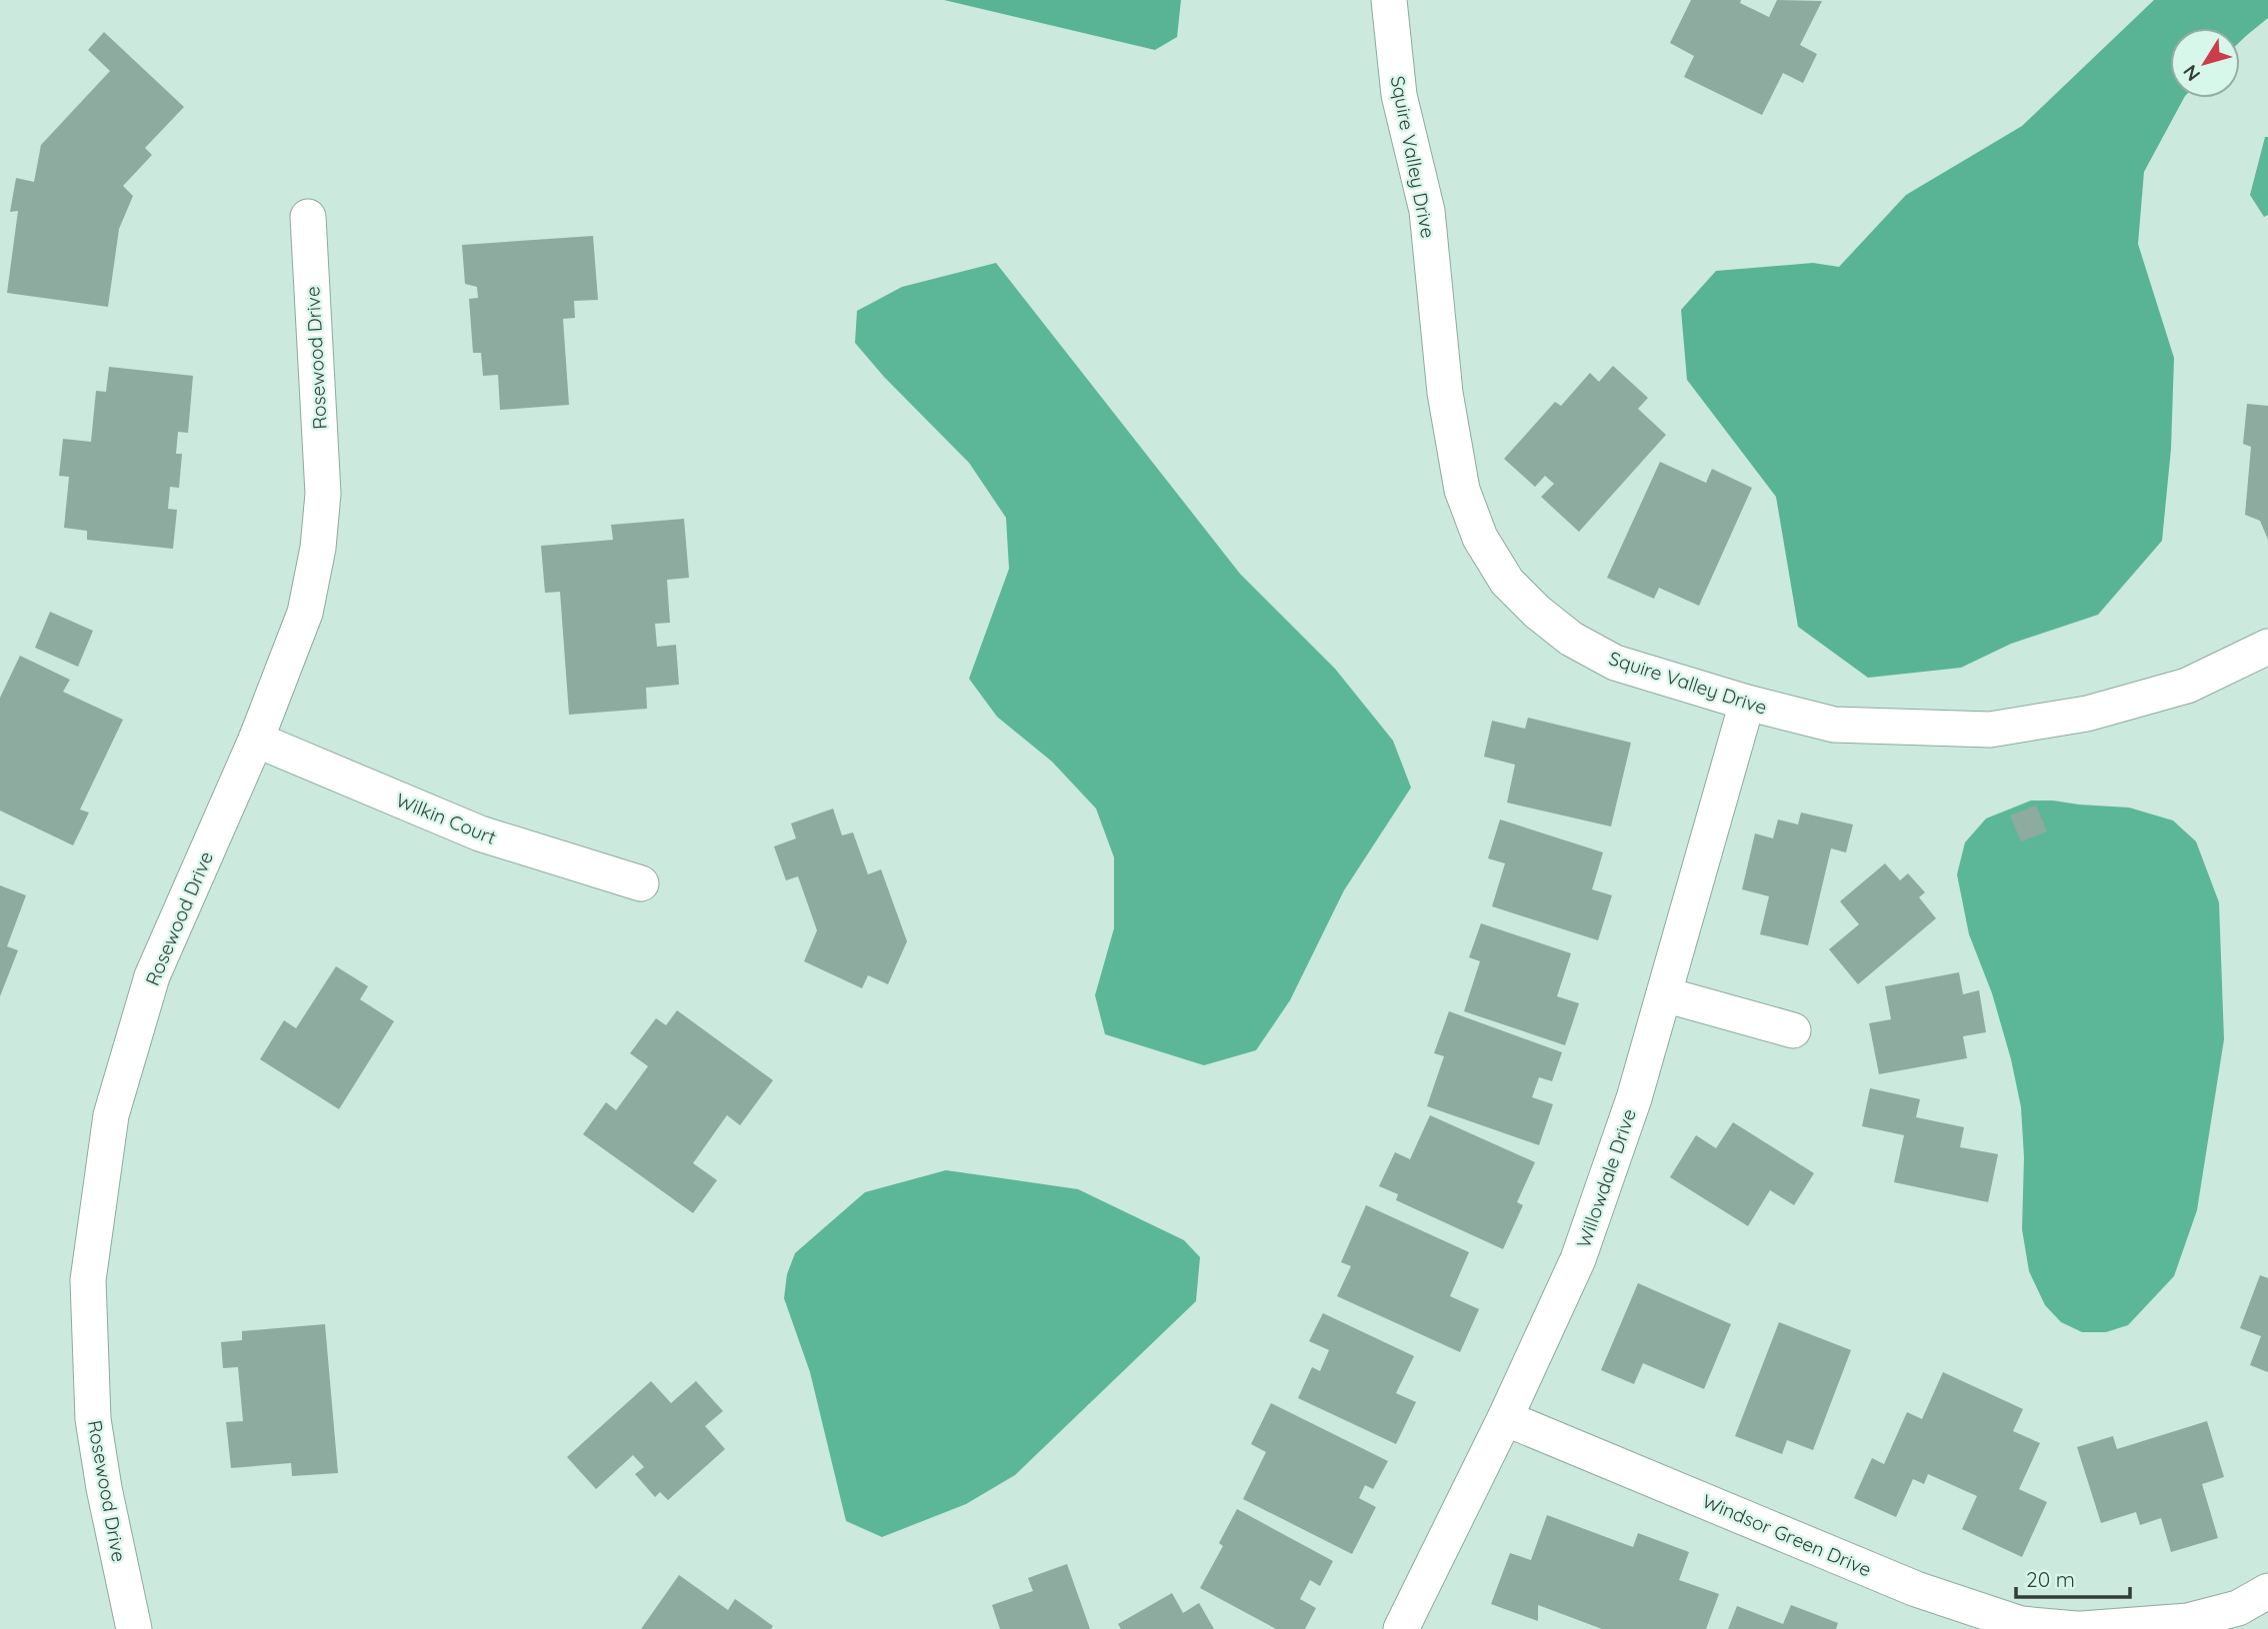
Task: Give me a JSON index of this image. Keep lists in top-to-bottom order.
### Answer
{
  "streets": {
    "street": [
      "Squire Valley Drive",
      "Rosewood Drive",
      "Wilkin Court",
      "Willowdale Drive",
      "Windsor Green Drive"
    ]
  },
  "crossings": [
    ["Squire Valley Drive", "Willowdale Drive"],
    ["Rosewood Drive", "Wilkin Court"],
    ["Willowdale Drive", "Windsor Green Drive"]
  ],
  "scale_bar": "20 m",
  "north": "bottom left"
}
